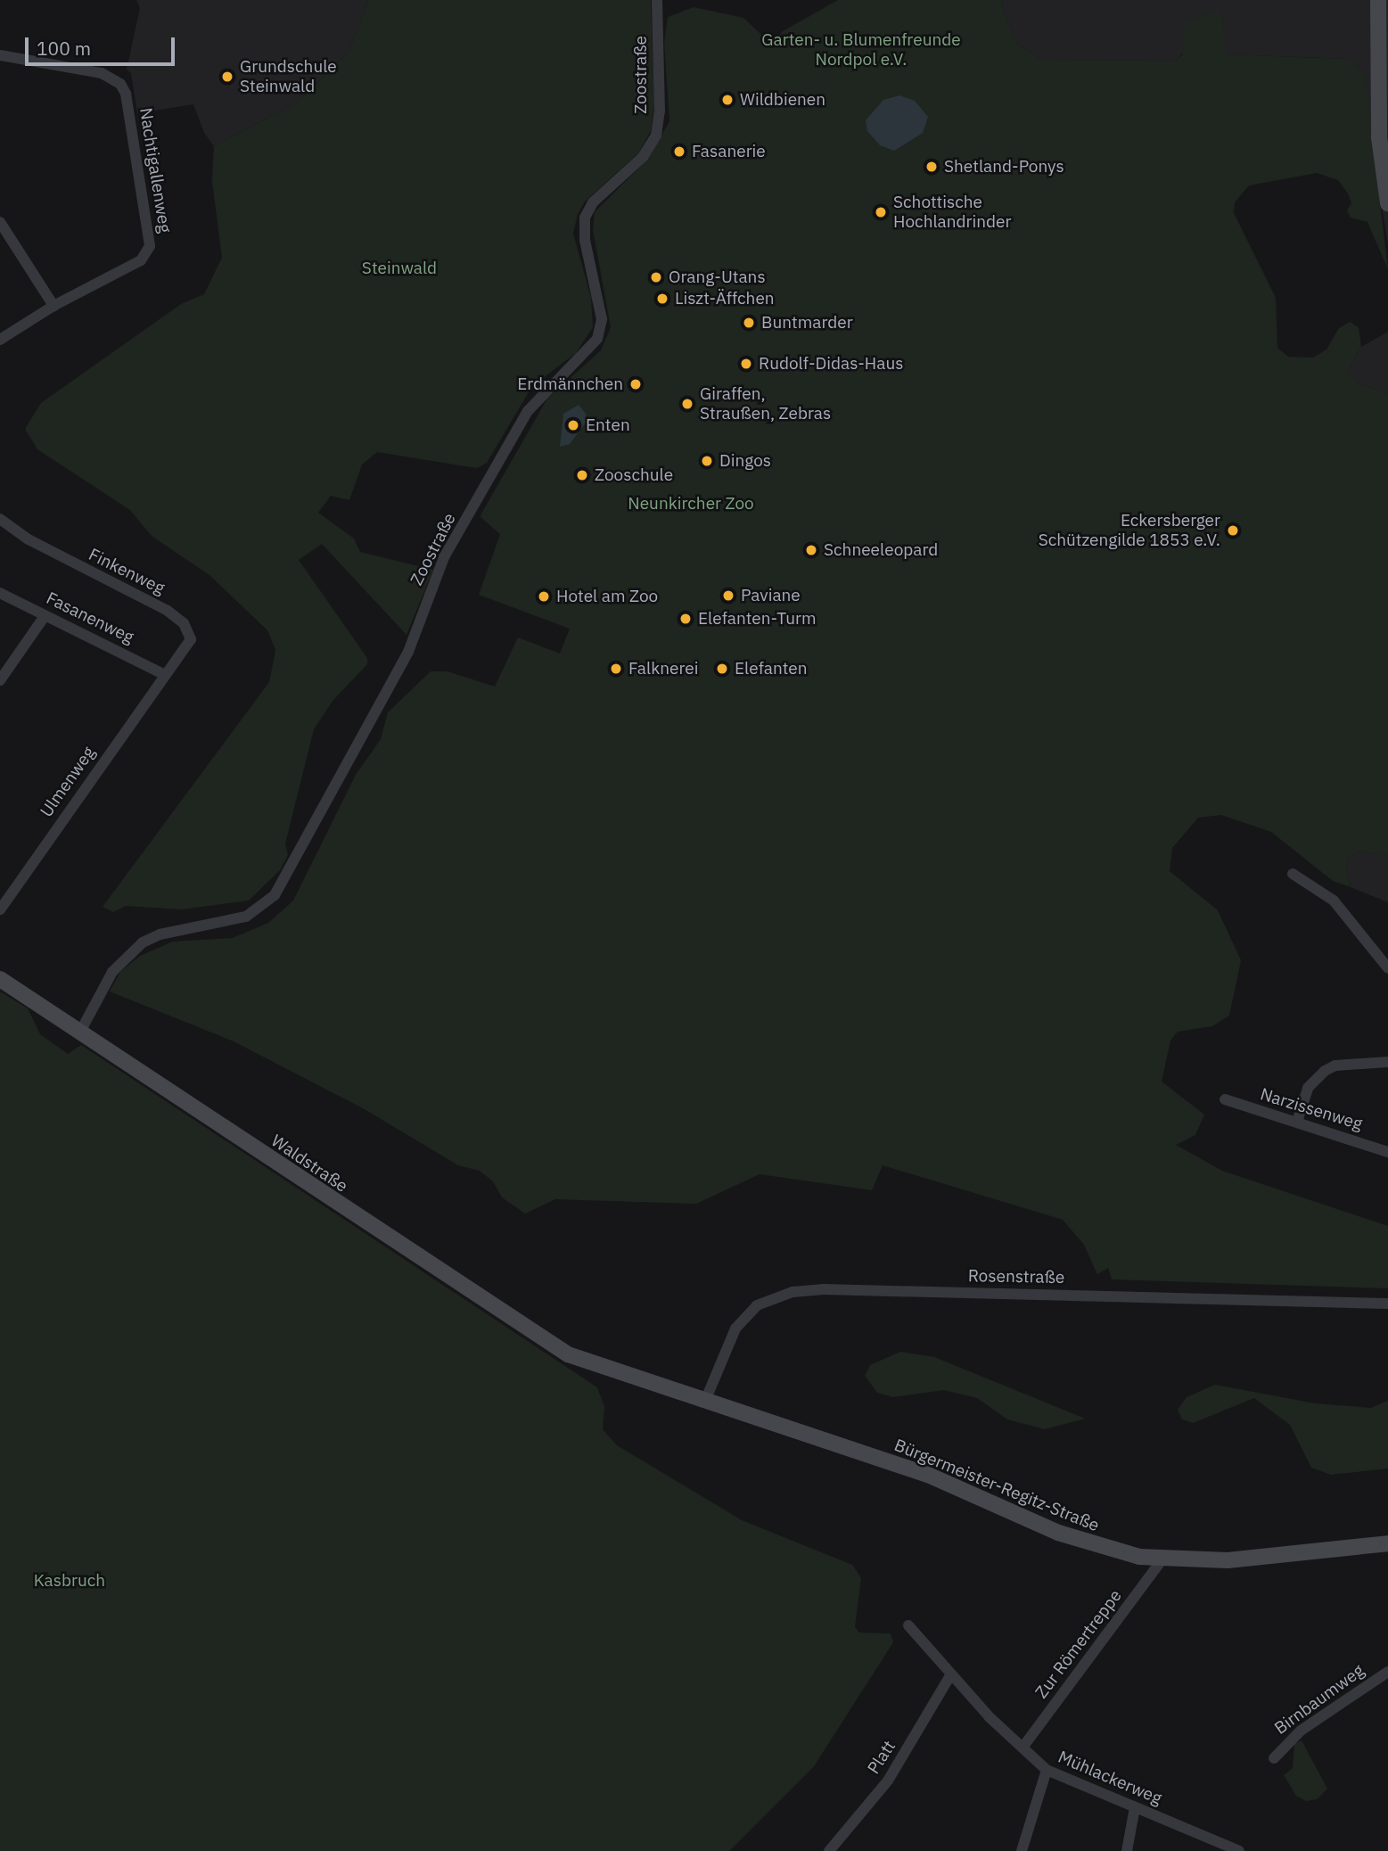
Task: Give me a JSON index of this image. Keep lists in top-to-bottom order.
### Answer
{
  "streets": {
    "street": [
      "Zoostraße",
      "Nachtigallenweg",
      "Finkenweg",
      "Fasanenweg",
      "Ulmenweg",
      "Narzissenweg",
      "Waldstraße",
      "Rosenstraße",
      "Bürgermeister-Regitz-Straße",
      "Zur Römertreppe",
      "Birnbaumweg",
      "Platt",
      "Mühlackerweg"
    ]
  },
  "crossings": [
    ["Zoostraße", "Waldstraße"],
    ["Finkenweg", "Fasanenweg"],
    ["Finkenweg", "Ulmenweg"],
    ["Fasanenweg", "Ulmenweg"],
    ["Waldstraße", "Bürgermeister-Regitz-Straße"],
    ["Rosenstraße", "Bürgermeister-Regitz-Straße"],
    ["Bürgermeister-Regitz-Straße", "Zur Römertreppe"],
    ["Zur Römertreppe", "Mühlackerweg"],
    ["Platt", "Mühlackerweg"]
  ],
  "parks": [
    "Garten- u. Blumenfreunde Nordpol e.V.",
    "Steinwald",
    "Neunkircher Zoo",
    "Kasbruch"
  ],
  "places": [
    "Grundschule Steinwald",
    "Wildbienen",
    "Fasanerie",
    "Shetland-Ponys",
    "Schottische Hochlandrinder",
    "Orang-Utans",
    "Liszt-Äffchen",
    "Buntmarder",
    "Rudolf-Didas-Haus",
    "Erdmännchen",
    "Giraffen, Straußen, Zebras",
    "Enten",
    "Dingos",
    "Zooschule",
    "Eckersberger Schützengilde 1853 e.V.",
    "Schneeleopard",
    "Paviane",
    "Hotel am Zoo",
    "Elefanten-Turm",
    "Falknerei",
    "Elefanten"
  ],
  "scale_bar": "100 m"
}
